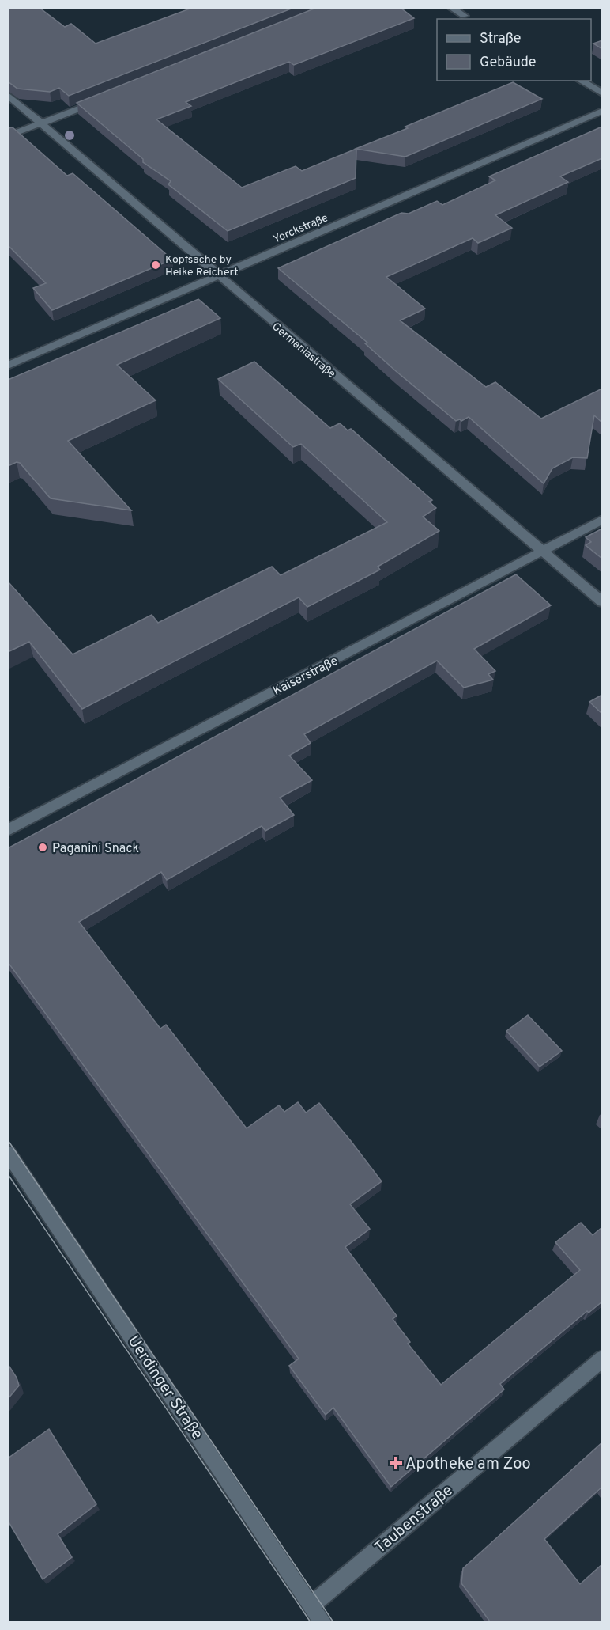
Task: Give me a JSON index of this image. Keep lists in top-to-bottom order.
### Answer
{
  "streets": {
    "street": [
      "Yorckstraße",
      "Germaniastraße",
      "Kaiserstraße",
      "Uerdinger Straße",
      "Taubenstraße"
    ]
  },
  "crossings": [
    ["Yorckstraße", "Germaniastraße"],
    ["Germaniastraße", "Kaiserstraße"],
    ["Uerdinger Straße", "Taubenstraße"]
  ],
  "places": {
    "other": ["Kopfsache by Heike Reichert", "Paganini Snack"],
    "health": ["Apotheke am Zoo"]
  },
  "legend": ["Straße", "Gebäude"]
}
